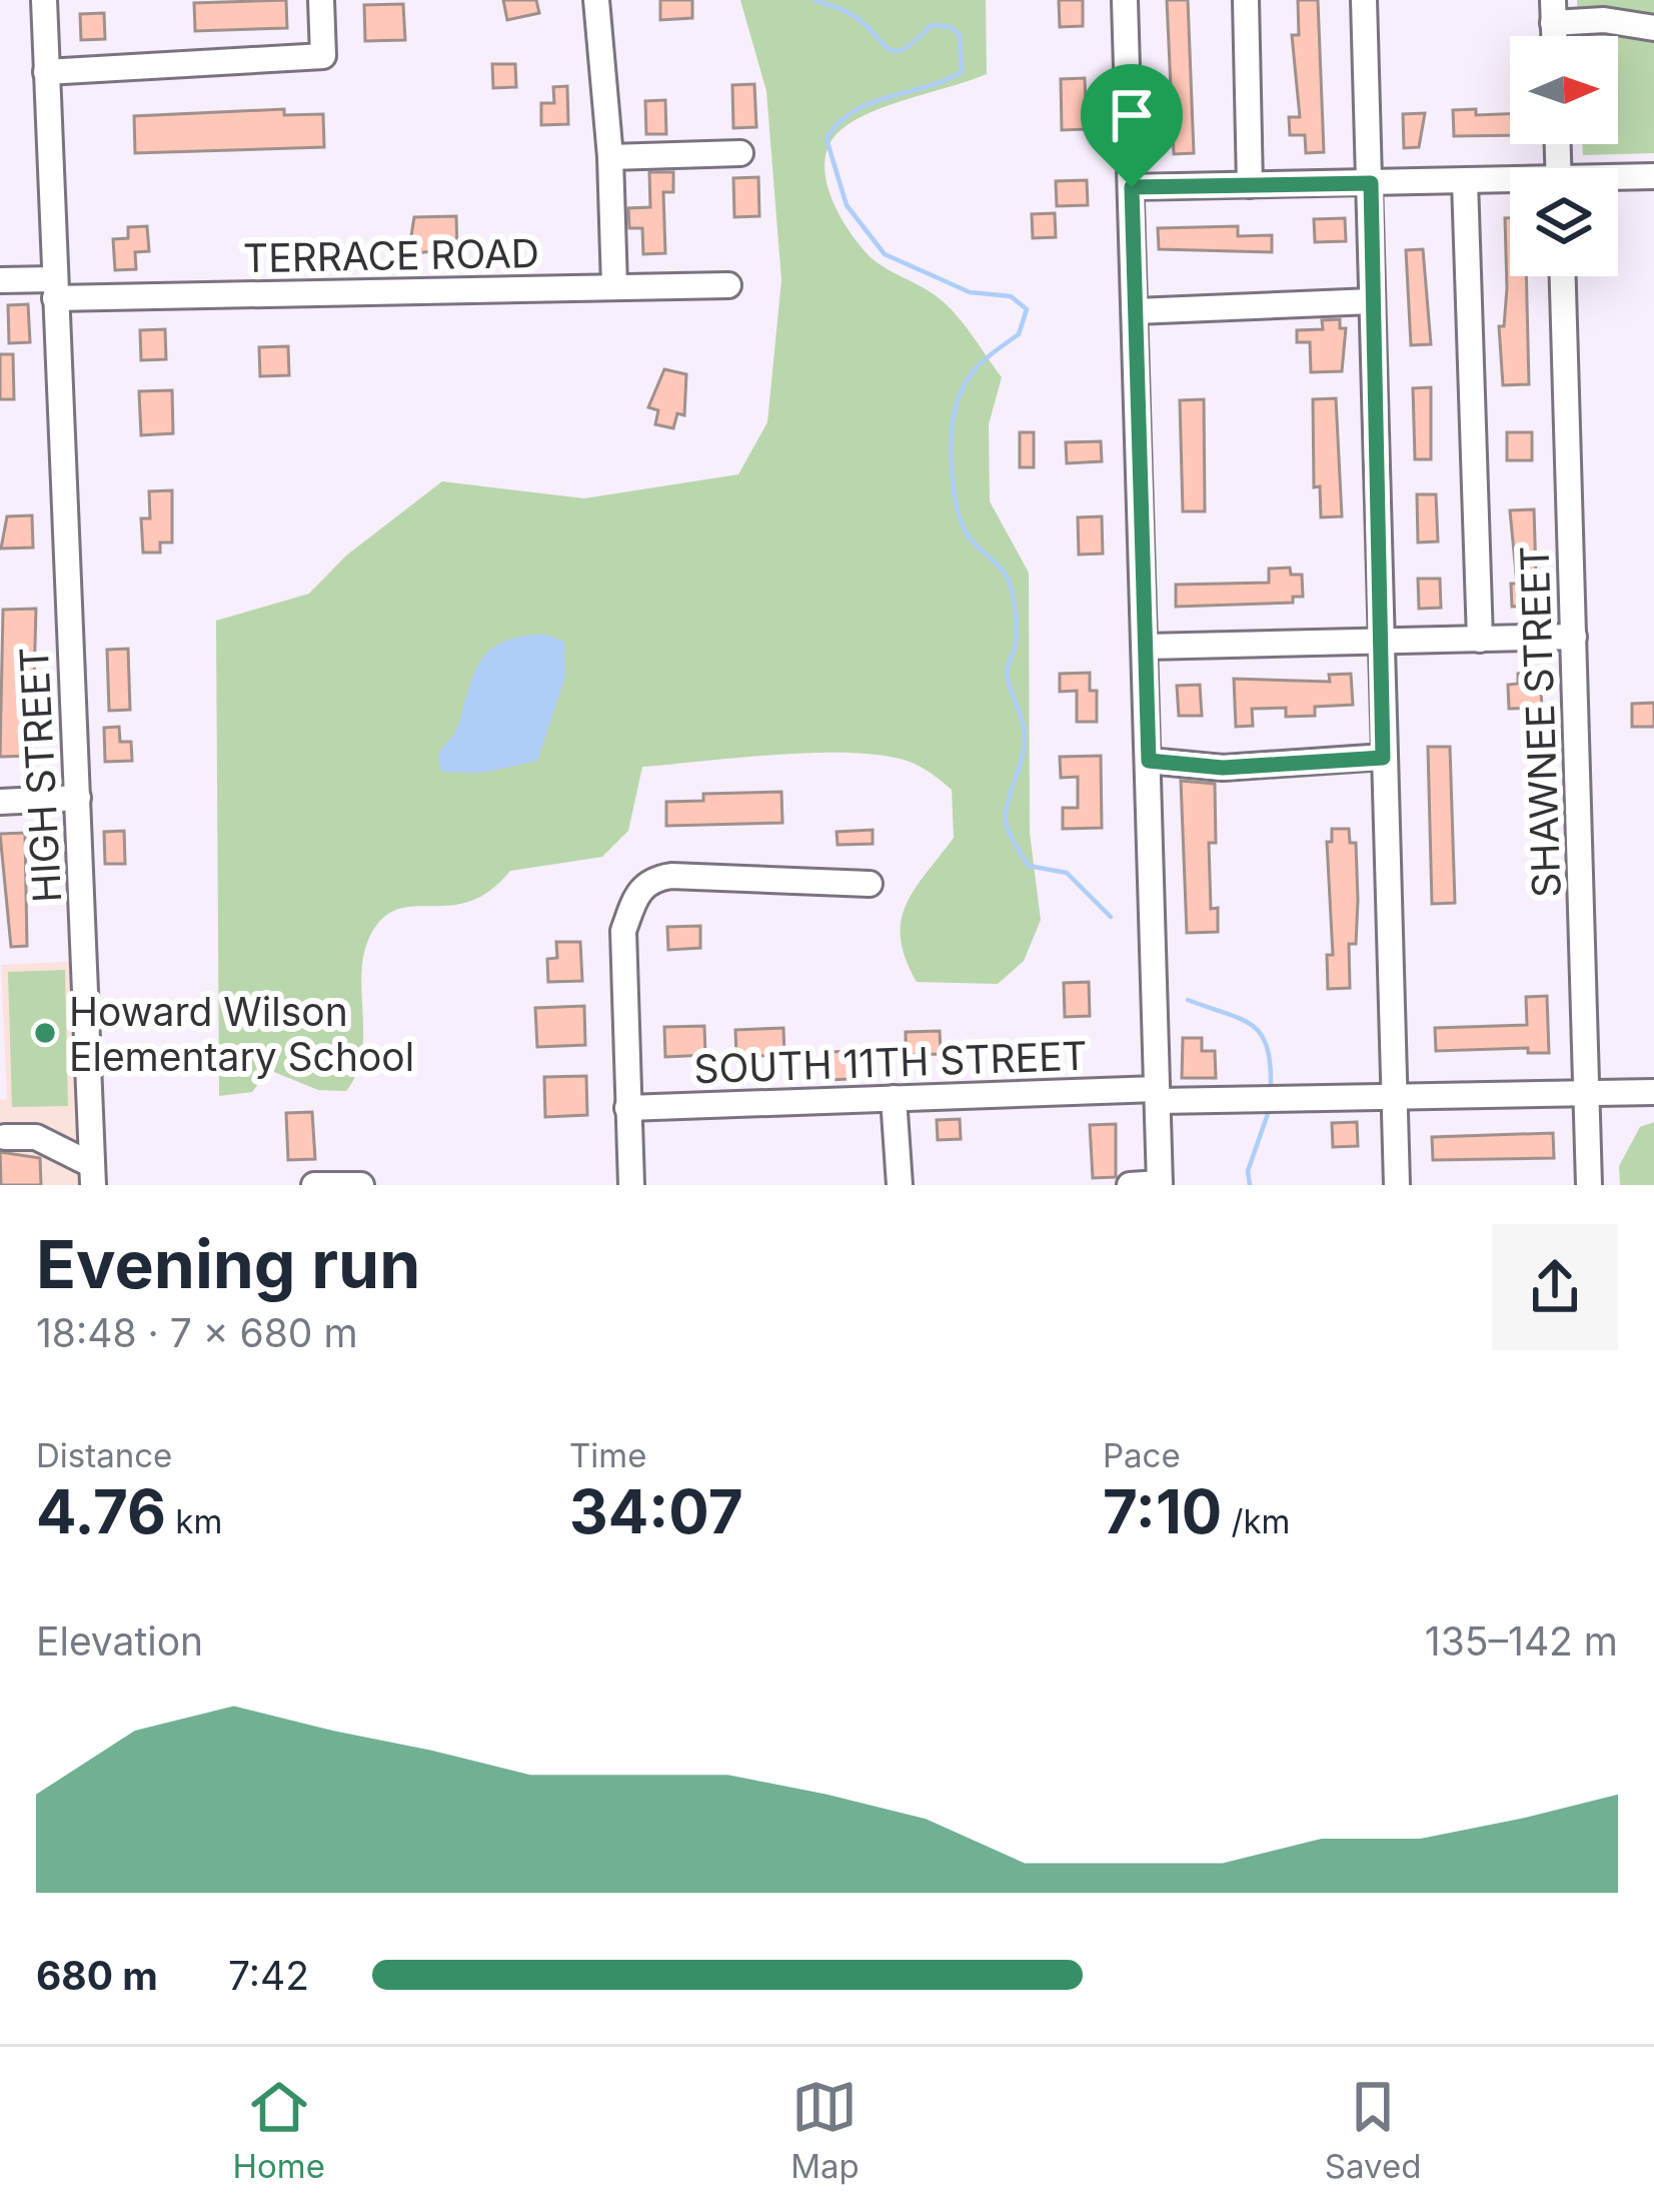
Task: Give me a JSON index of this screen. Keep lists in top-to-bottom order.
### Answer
{
  "streets": {
    "street": [
      "TERRACE ROAD",
      "SHAWNEE STREET",
      "HIGH STREET",
      "SOUTH 11TH STREET"
    ]
  },
  "crossings": [
    ["TERRACE ROAD", "HIGH STREET"],
    ["SHAWNEE STREET", "SOUTH 11TH STREET"]
  ],
  "places": ["Howard Wilson Elementary School"],
  "north": "right",
  "page": {
    "heading": ["Evening run", "18:48 · 7 × 680 m"],
    "stats": [
      ["Distance", "4.76 km"],
      ["Time", "34:07"],
      ["Pace", "7:10 /km"]
    ],
    "chart": ["Elevation", "135–142 m"],
    "list": [
      {
        "name": "680 m",
        "note": "7:42"
      }
    ],
    "tabs": ["Home", "Map", "Saved"]
  }
}
